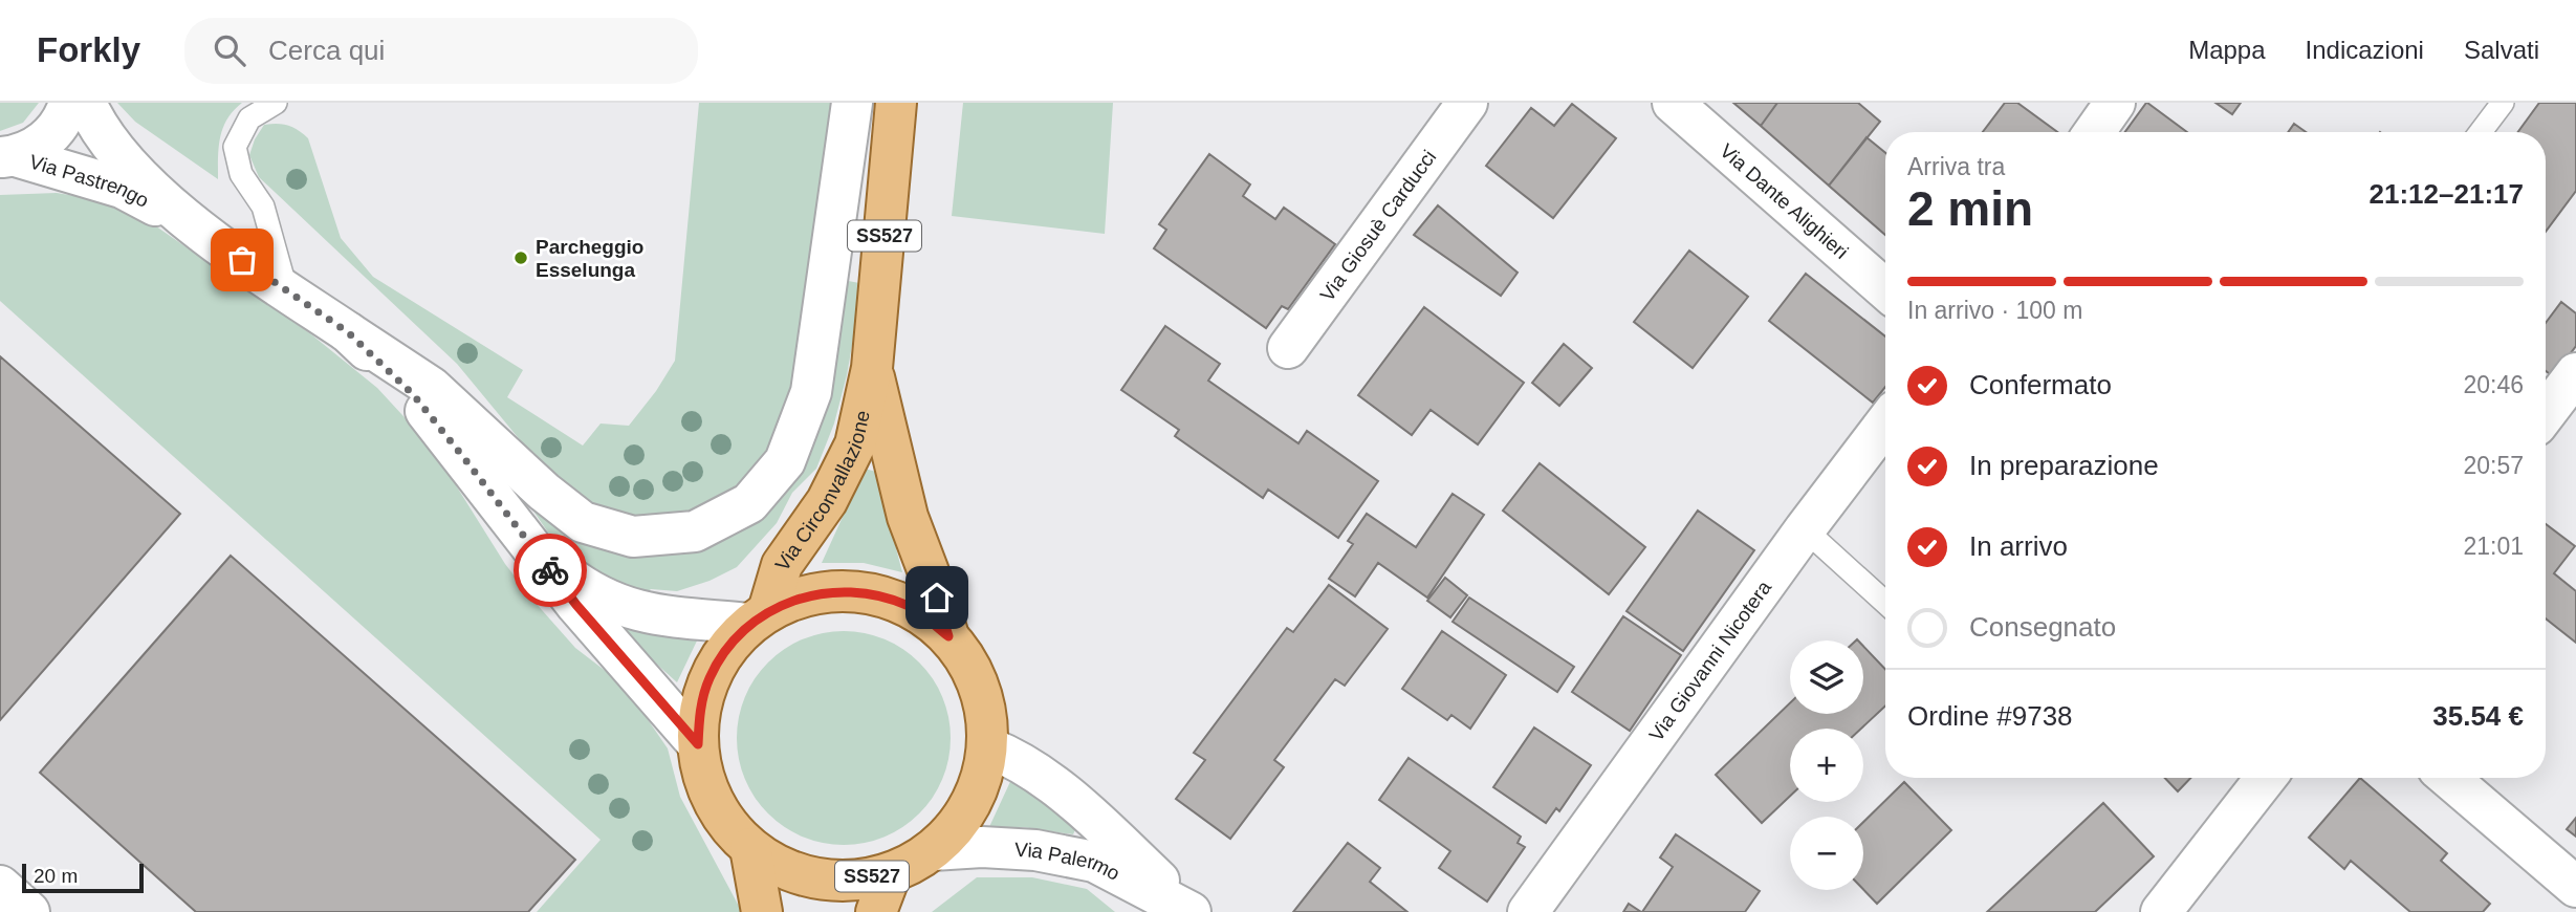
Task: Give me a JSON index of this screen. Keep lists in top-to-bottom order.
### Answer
{
  "streets": {
    "main road": ["SS527", "Via Circonvallazione"],
    "street": [
      "Via Pastrengo",
      "Via Dante Alighieri",
      "Via Giosuè Carducci",
      "Via Giovanni Nicotera",
      "Via Palermo"
    ]
  },
  "crossings": [
    ["Via Pastrengo", "SS527"],
    ["Via Pastrengo", "Via Circonvallazione"],
    ["SS527", "Via Circonvallazione"],
    ["SS527", "Via Palermo"]
  ],
  "places": ["Parcheggio Esselunga"],
  "scale_bar": "20 m",
  "page": {
    "header": "Forkly",
    "search": "Cerca qui",
    "nav": ["Mappa", "Indicazioni", "Salvati"],
    "heading": ["2 min", "Arriva tra", "21:12–21:17"],
    "panel": ["Ordine #9738", "35.54 €"],
    "bar": "In arrivo · 100 m",
    "list": [
      ["Confermato", "20:46"],
      ["In preparazione", "20:57"],
      ["In arrivo", "21:01"],
      "Consegnato"
    ],
    "map_buttons": ["+", "−"],
    "scale": "20 m"
  }
}
